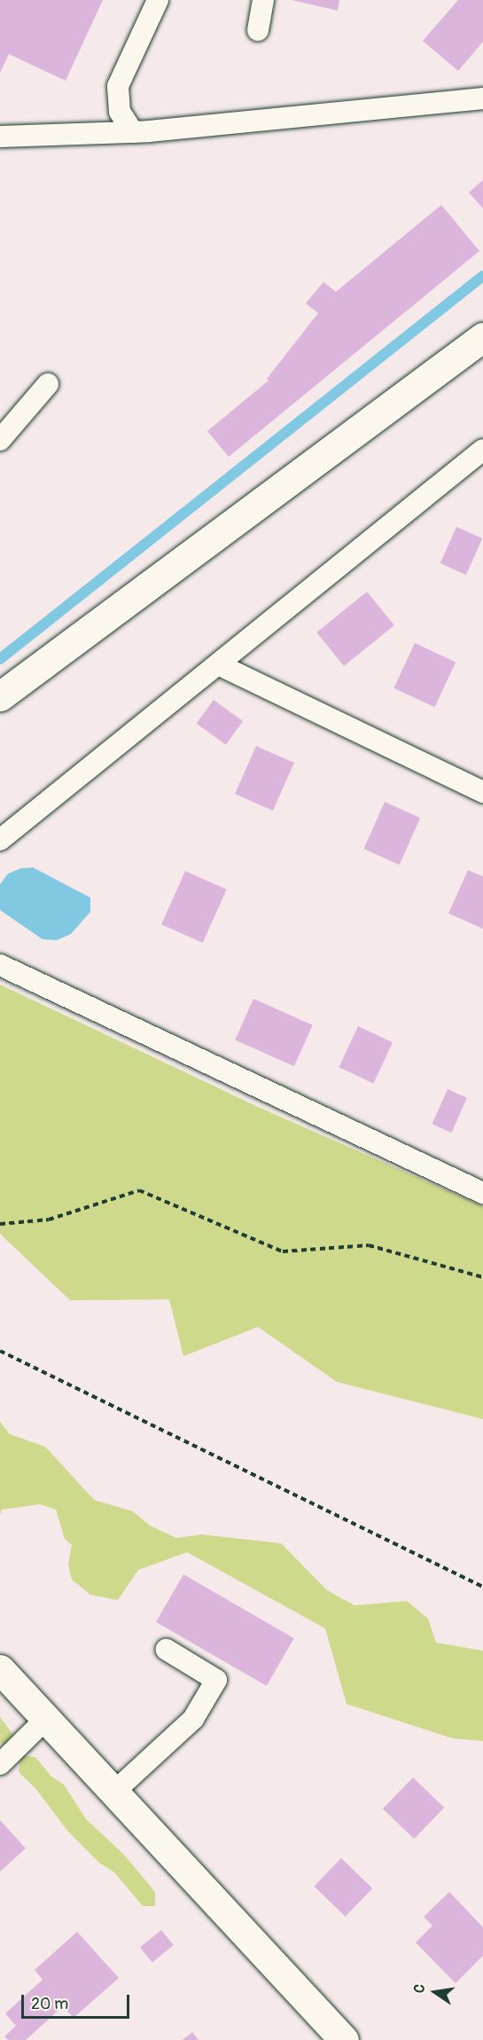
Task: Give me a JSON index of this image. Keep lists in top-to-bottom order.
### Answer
{
  "scale_bar": "20 m",
  "north": "left"
}
